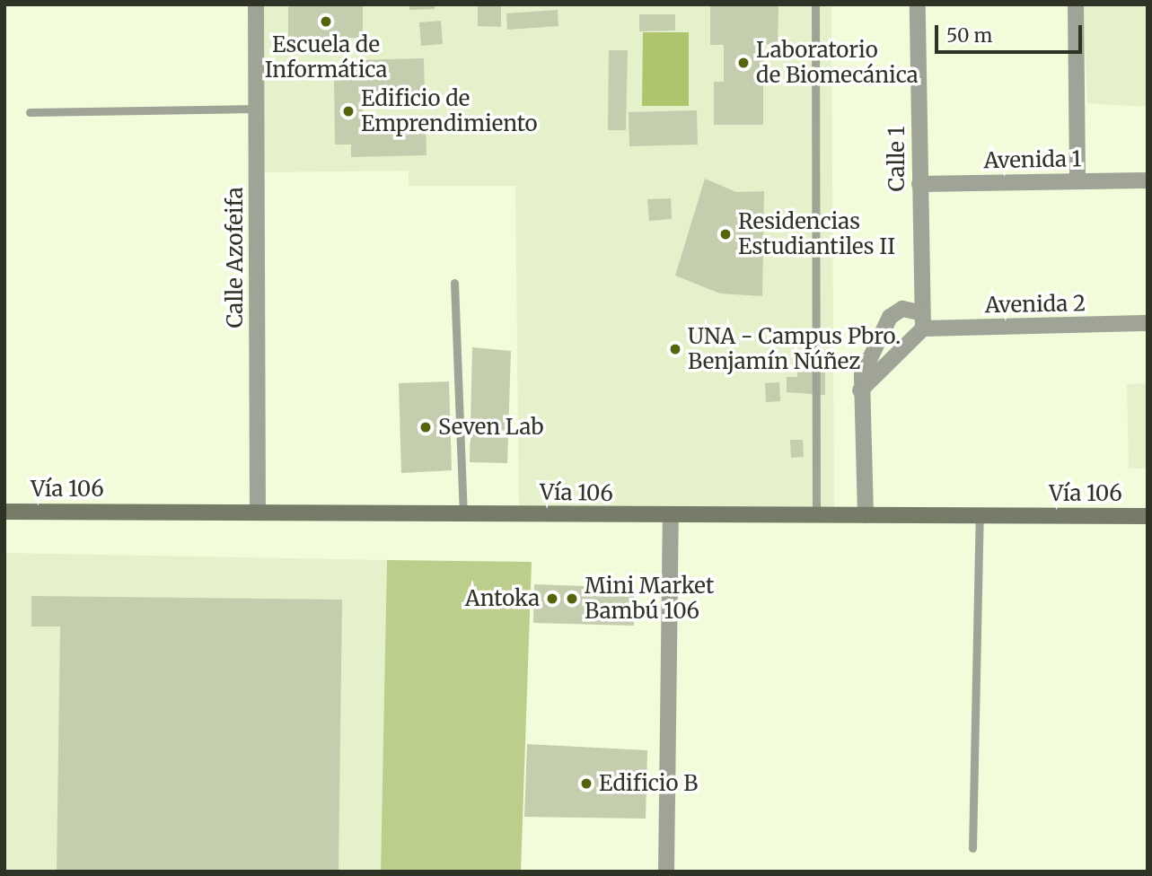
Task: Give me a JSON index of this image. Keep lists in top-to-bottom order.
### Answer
{
  "streets": {
    "main road": ["Vía 106"],
    "street": [
      "Calle 1",
      "Avenida 1",
      "Calle Azofeifa",
      "Avenida 2"
    ]
  },
  "crossings": [
    ["Calle 1", "Avenida 1"],
    ["Calle 1", "Avenida 2"],
    ["Calle Azofeifa", "Vía 106"]
  ],
  "places": [
    "Escuela de Informática",
    "Laboratorio de Biomecánica",
    "Edificio de Emprendimiento",
    "Residencias Estudiantiles II",
    "UNA - Campus Pbro. Benjamín Núñez",
    "Seven Lab",
    "Antoka",
    "Mini Market Bambú 106",
    "Edificio B"
  ],
  "scale_bar": "50 m"
}
